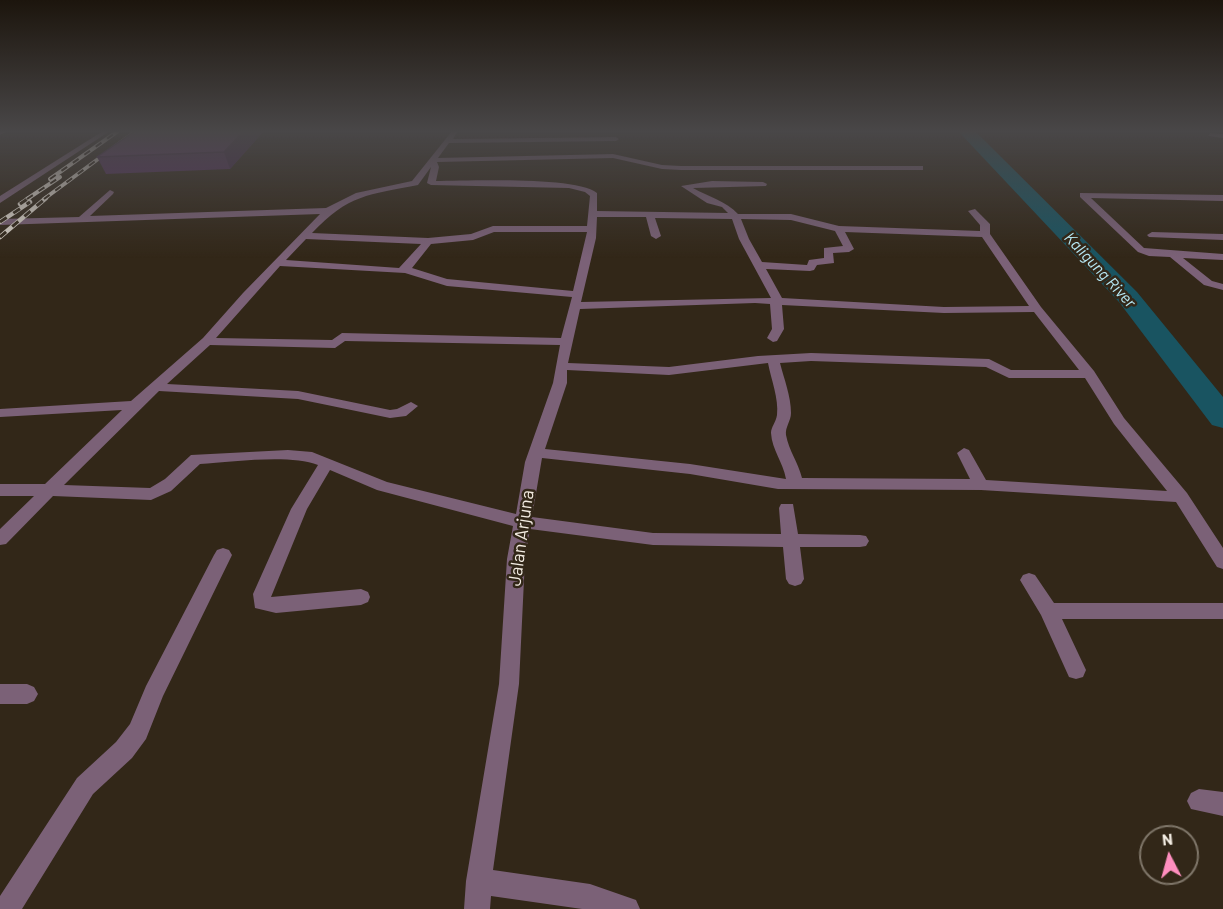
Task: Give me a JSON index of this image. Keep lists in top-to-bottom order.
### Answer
{
  "streets": {
    "street": ["Jalan Arjuna"]
  },
  "water": ["Kaligung River"],
  "north": "top"
}
